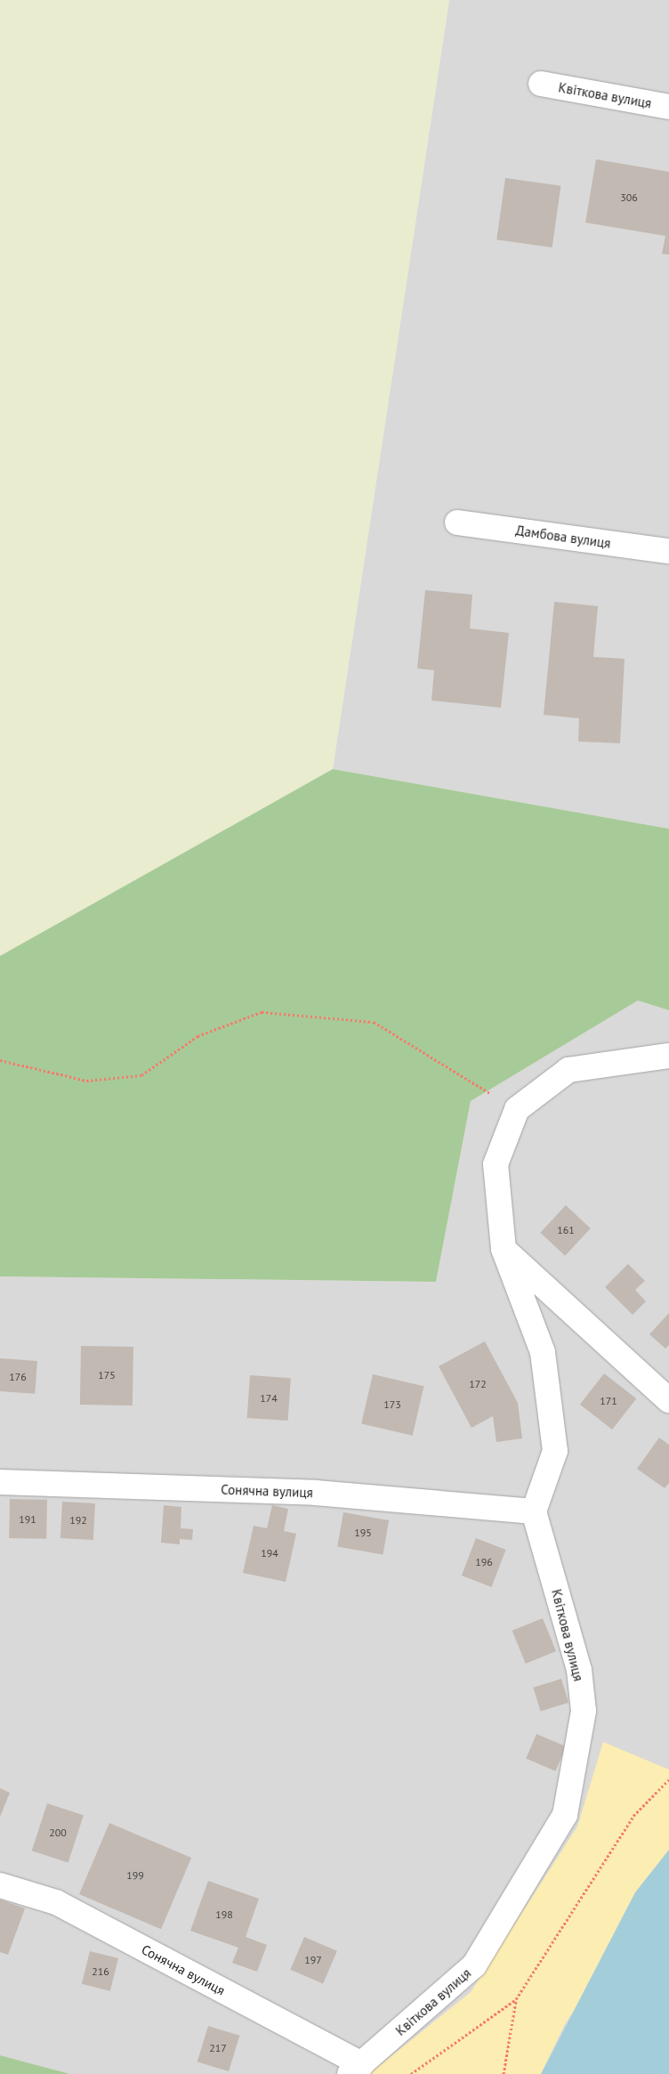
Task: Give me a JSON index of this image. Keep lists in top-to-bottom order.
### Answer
{
  "streets": {
    "street": ["Квіткова вулиця", "Дамбова вулиця", "Сонячна вулиця"]
  },
  "crossings": [
    ["Квіткова вулиця", "Сонячна вулиця"]
  ],
  "house_numbers": [
    "306",
    "161",
    "175",
    "176",
    "172",
    "174",
    "171",
    "173",
    "191",
    "192",
    "195",
    "194",
    "196",
    "200",
    "199",
    "198",
    "197",
    "216",
    "217"
  ]
}
